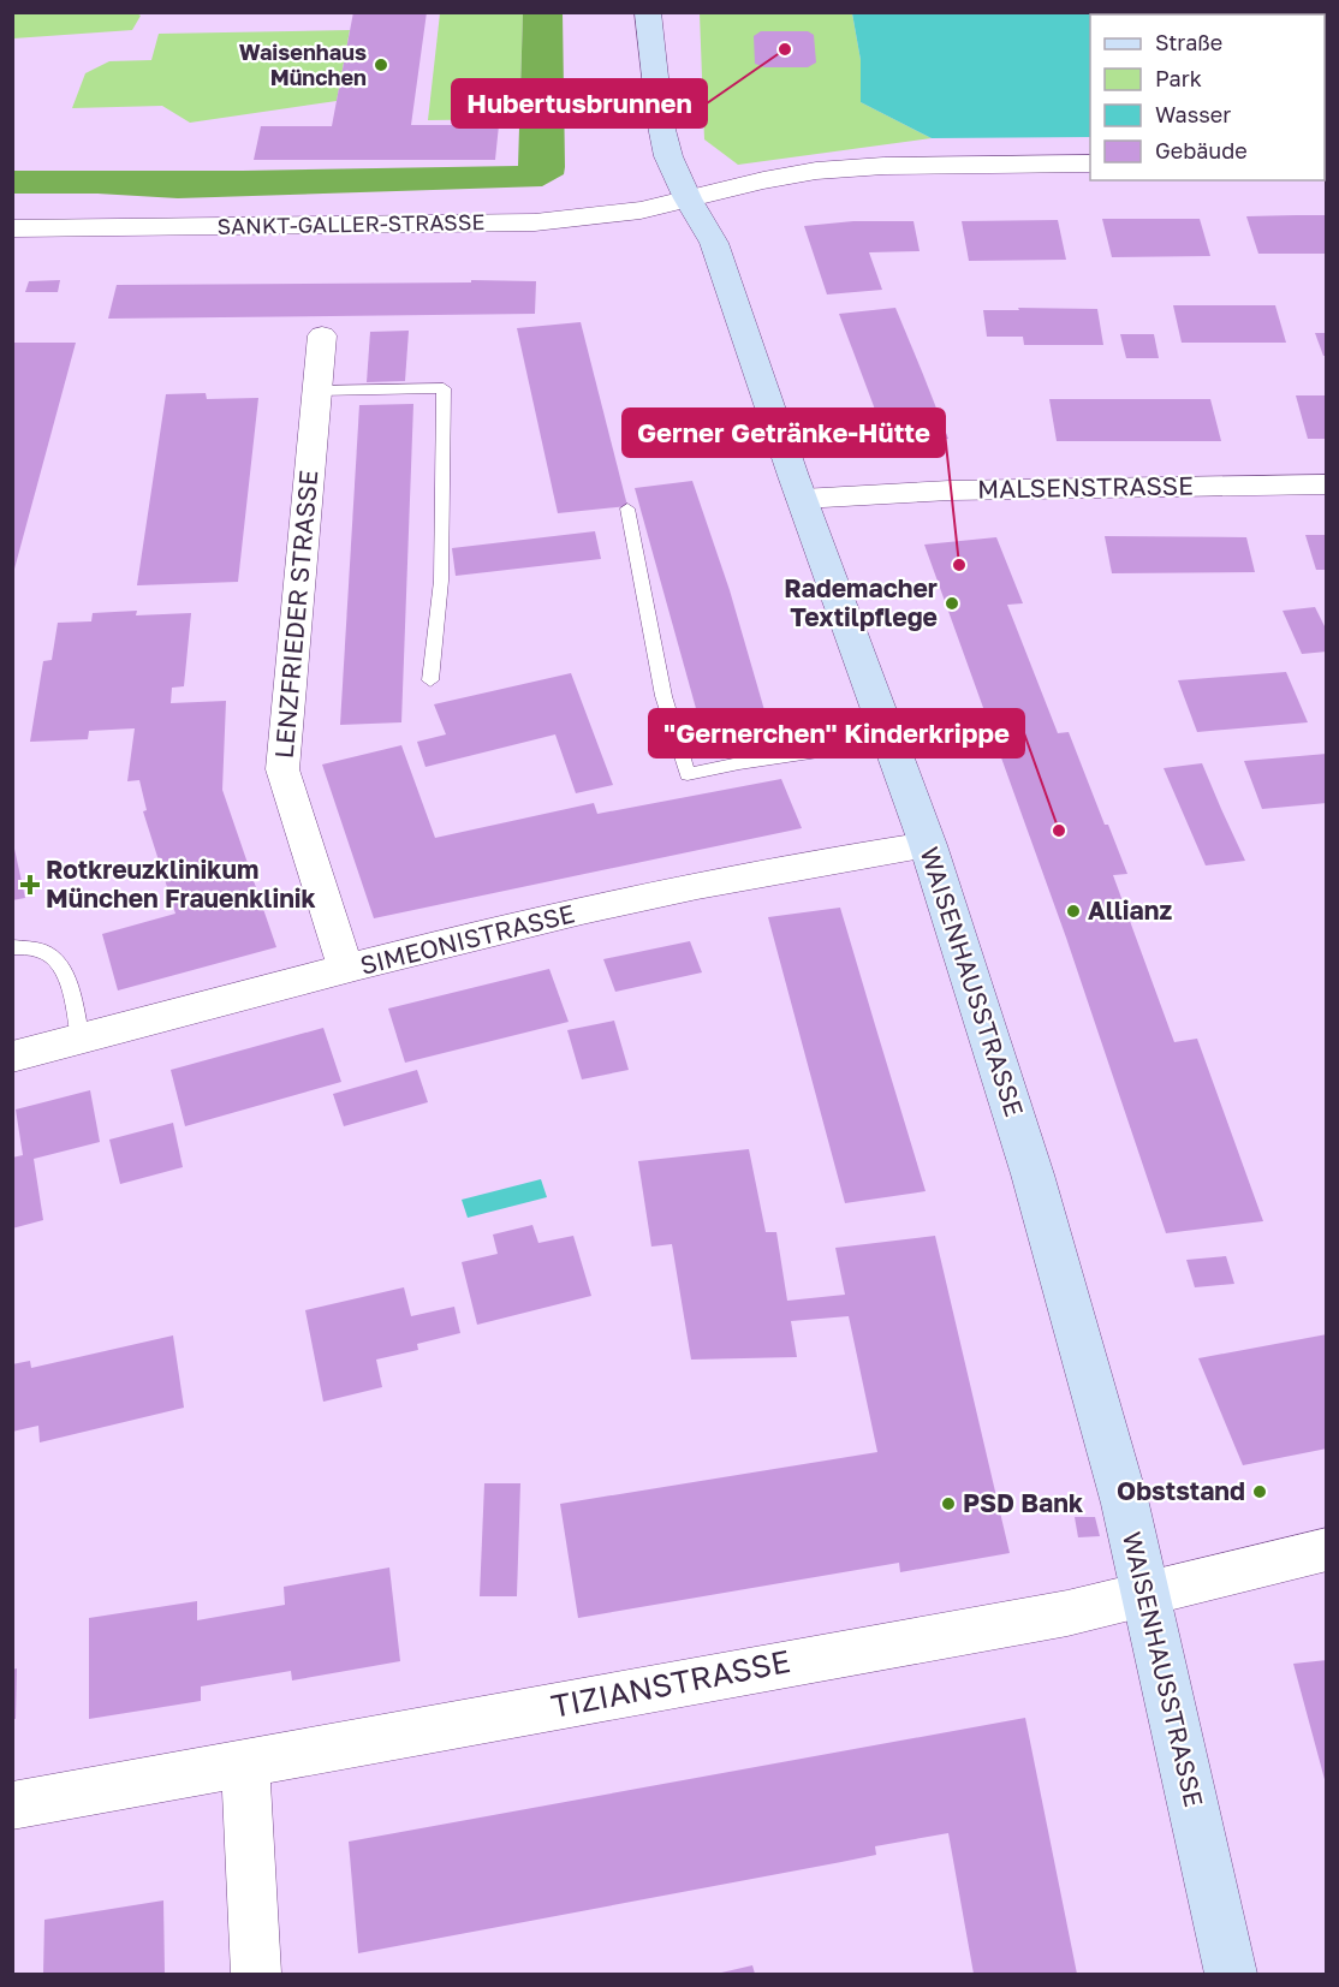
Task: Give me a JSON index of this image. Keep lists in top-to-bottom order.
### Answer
{
  "streets": {
    "street": [
      "SANKT-GALLER-STRASSE",
      "MALSENSTRASSE",
      "LENZFRIEDER STRASSE",
      "SIMEONISTRASSE",
      "WAISENHAUSSTRASSE",
      "TIZIANSTRASSE"
    ]
  },
  "crossings": [
    ["SANKT-GALLER-STRASSE", "WAISENHAUSSTRASSE"],
    ["MALSENSTRASSE", "WAISENHAUSSTRASSE"],
    ["LENZFRIEDER STRASSE", "SIMEONISTRASSE"],
    ["SIMEONISTRASSE", "WAISENHAUSSTRASSE"],
    ["WAISENHAUSSTRASSE", "TIZIANSTRASSE"]
  ],
  "places": {
    "other": [
      "Hubertusbrunnen",
      "Waisenhaus München",
      "Gerner Getränke-Hütte",
      "Rademacher Textilpflege",
      "\"Gernerchen\" Kinderkrippe",
      "Allianz",
      "Obststand",
      "PSD Bank"
    ],
    "health": ["Rotkreuzklinikum München Frauenklinik"]
  },
  "legend": [
    "Straße",
    "Park",
    "Wasser",
    "Gebäude"
  ]
}
